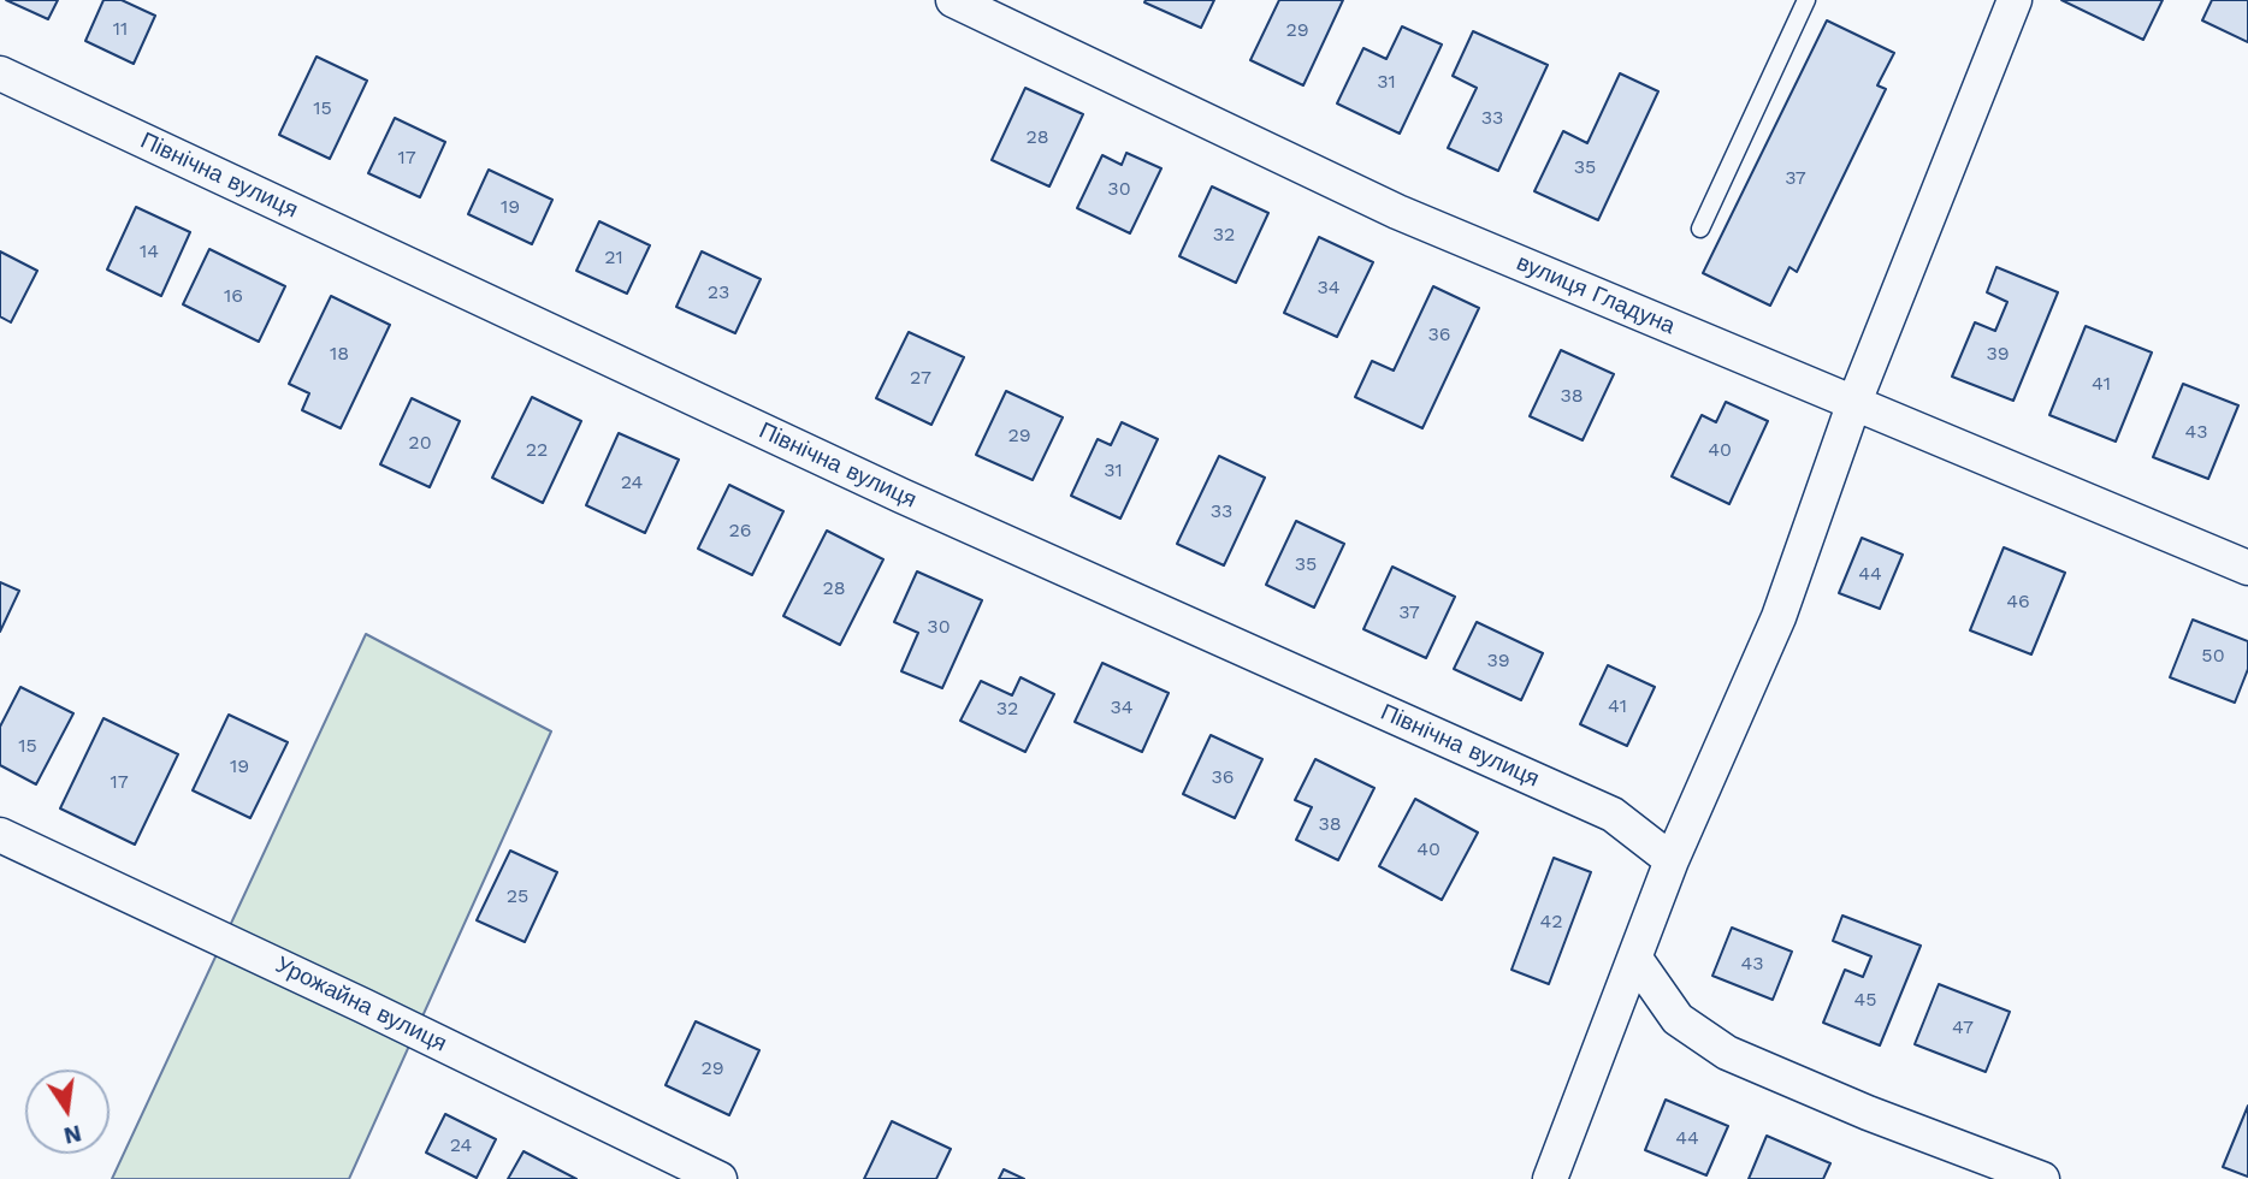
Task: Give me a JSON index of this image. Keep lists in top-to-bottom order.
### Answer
{
  "streets": {
    "street": ["Північна вулиця", "вулиця Гладуна", "Урожайна вулиця"]
  },
  "house_numbers": [
    "11",
    "29",
    "31",
    "15",
    "33",
    "28",
    "17",
    "35",
    "37",
    "30",
    "19",
    "32",
    "14",
    "21",
    "34",
    "23",
    "16",
    "36",
    "18",
    "39",
    "27",
    "41",
    "38",
    "43",
    "29",
    "20",
    "22",
    "40",
    "31",
    "24",
    "33",
    "26",
    "35",
    "44",
    "28",
    "46",
    "37",
    "30",
    "50",
    "39",
    "41",
    "34",
    "32",
    "15",
    "19",
    "36",
    "17",
    "38",
    "40",
    "25",
    "42",
    "43",
    "45",
    "47",
    "29",
    "44",
    "24"
  ],
  "north": "bottom"
}
